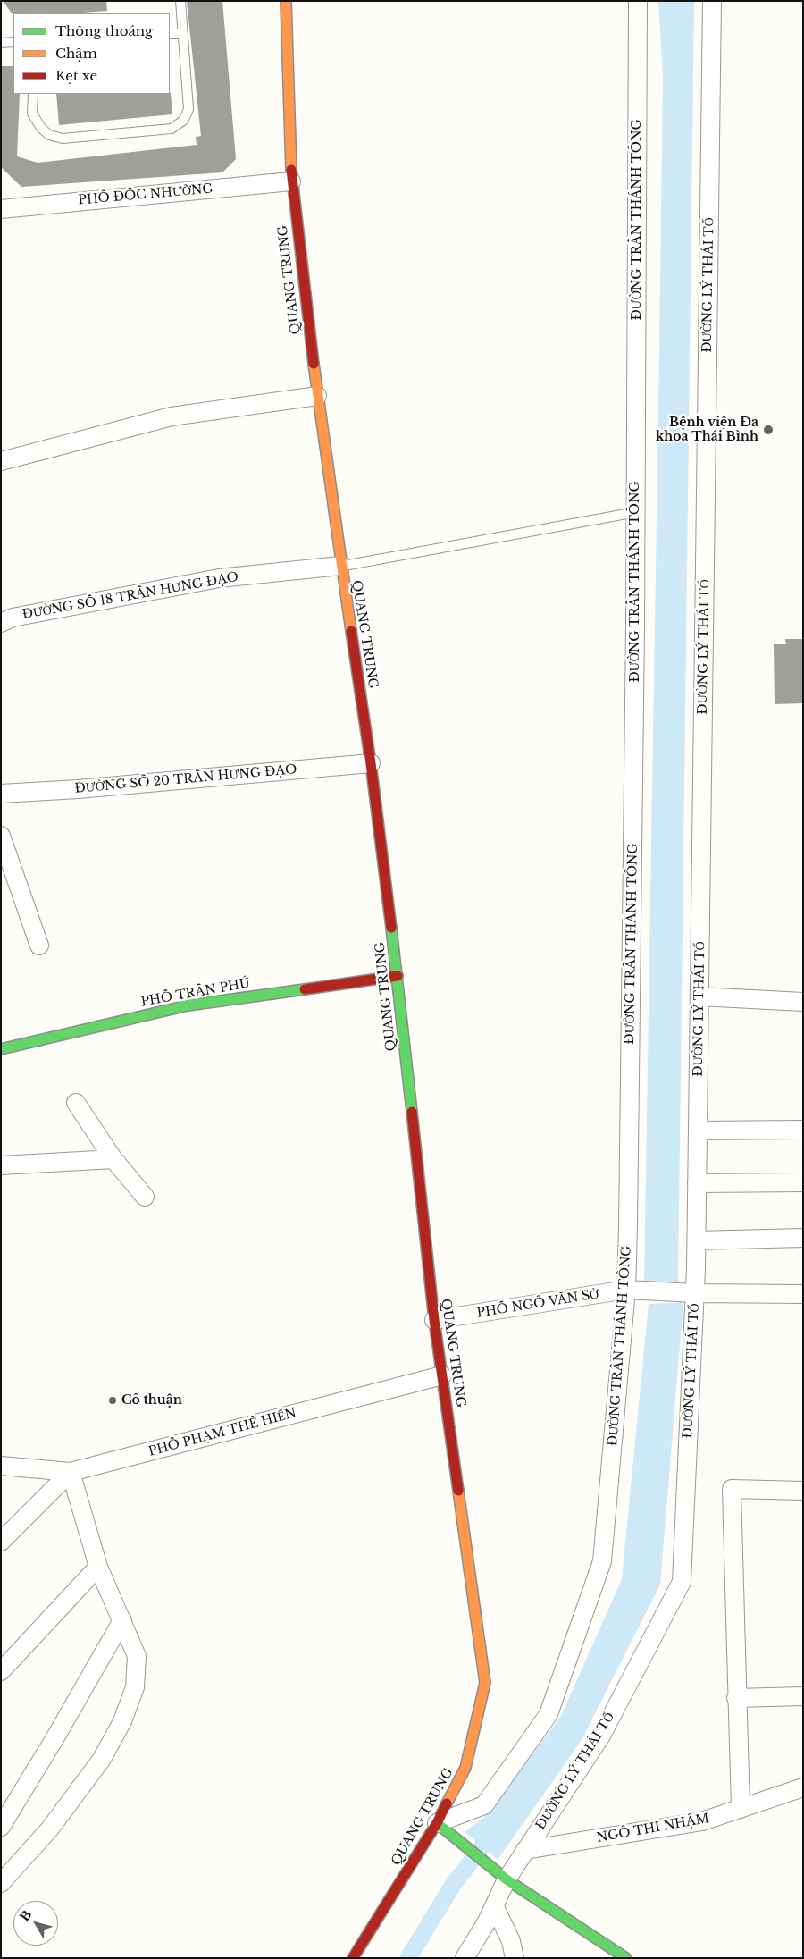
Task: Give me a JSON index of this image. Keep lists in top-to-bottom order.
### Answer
{
  "streets": {
    "main road": ["QUANG TRUNG", "PHỐ TRẦN PHÚ"],
    "street": [
      "PHỐ ĐỐC NHƯỠNG",
      "ĐƯỜNG TRẦN THÁNH TÔNG",
      "ĐƯỜNG LÝ THÁI TỔ",
      "ĐƯỜNG SỐ 18 TRẦN HƯNG ĐẠO",
      "ĐƯỜNG SỐ 20 TRẦN HƯNG ĐẠO",
      "PHỐ NGÔ VĂN SỞ",
      "PHỐ PHẠM THẾ HIỂN",
      "NGÔ THÌ NHẬM"
    ]
  },
  "crossings": [
    ["PHỐ ĐỐC NHƯỠNG", "QUANG TRUNG"],
    ["ĐƯỜNG TRẦN THÁNH TÔNG", "QUANG TRUNG"],
    ["ĐƯỜNG TRẦN THÁNH TÔNG", "PHỐ NGÔ VĂN SỞ"],
    ["QUANG TRUNG", "ĐƯỜNG SỐ 18 TRẦN HƯNG ĐẠO"],
    ["QUANG TRUNG", "ĐƯỜNG SỐ 20 TRẦN HƯNG ĐẠO"],
    ["QUANG TRUNG", "PHỐ TRẦN PHÚ"],
    ["QUANG TRUNG", "PHỐ NGÔ VĂN SỞ"],
    ["QUANG TRUNG", "PHỐ PHẠM THẾ HIỂN"],
    ["ĐƯỜNG LÝ THÁI TỔ", "PHỐ NGÔ VĂN SỞ"],
    ["ĐƯỜNG LÝ THÁI TỔ", "NGÔ THÌ NHẬM"]
  ],
  "places": ["Bệnh viện Đa khoa Thái Bình", "Cô thuận"],
  "legend": ["Thông thoáng", "Chậm", "Kẹt xe"],
  "north": "top left"
}
